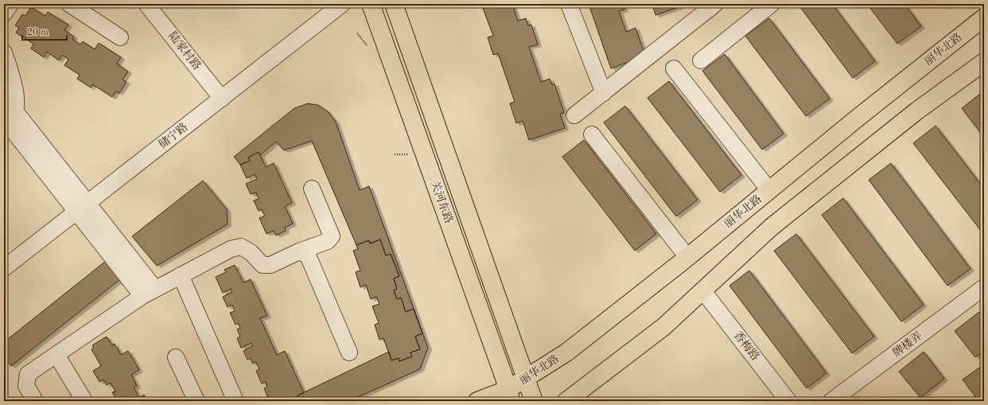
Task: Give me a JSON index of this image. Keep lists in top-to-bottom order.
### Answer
{
  "streets": {
    "main road": ["丽华北路", "关河东路"],
    "street": [
      "陆家村路",
      "储宁路",
      "牌楼弄",
      "香梅路"
    ]
  },
  "crossings": [
    ["丽华北路", "关河东路"],
    ["陆家村路", "储宁路"]
  ],
  "scale_bar": "20 m"
}
